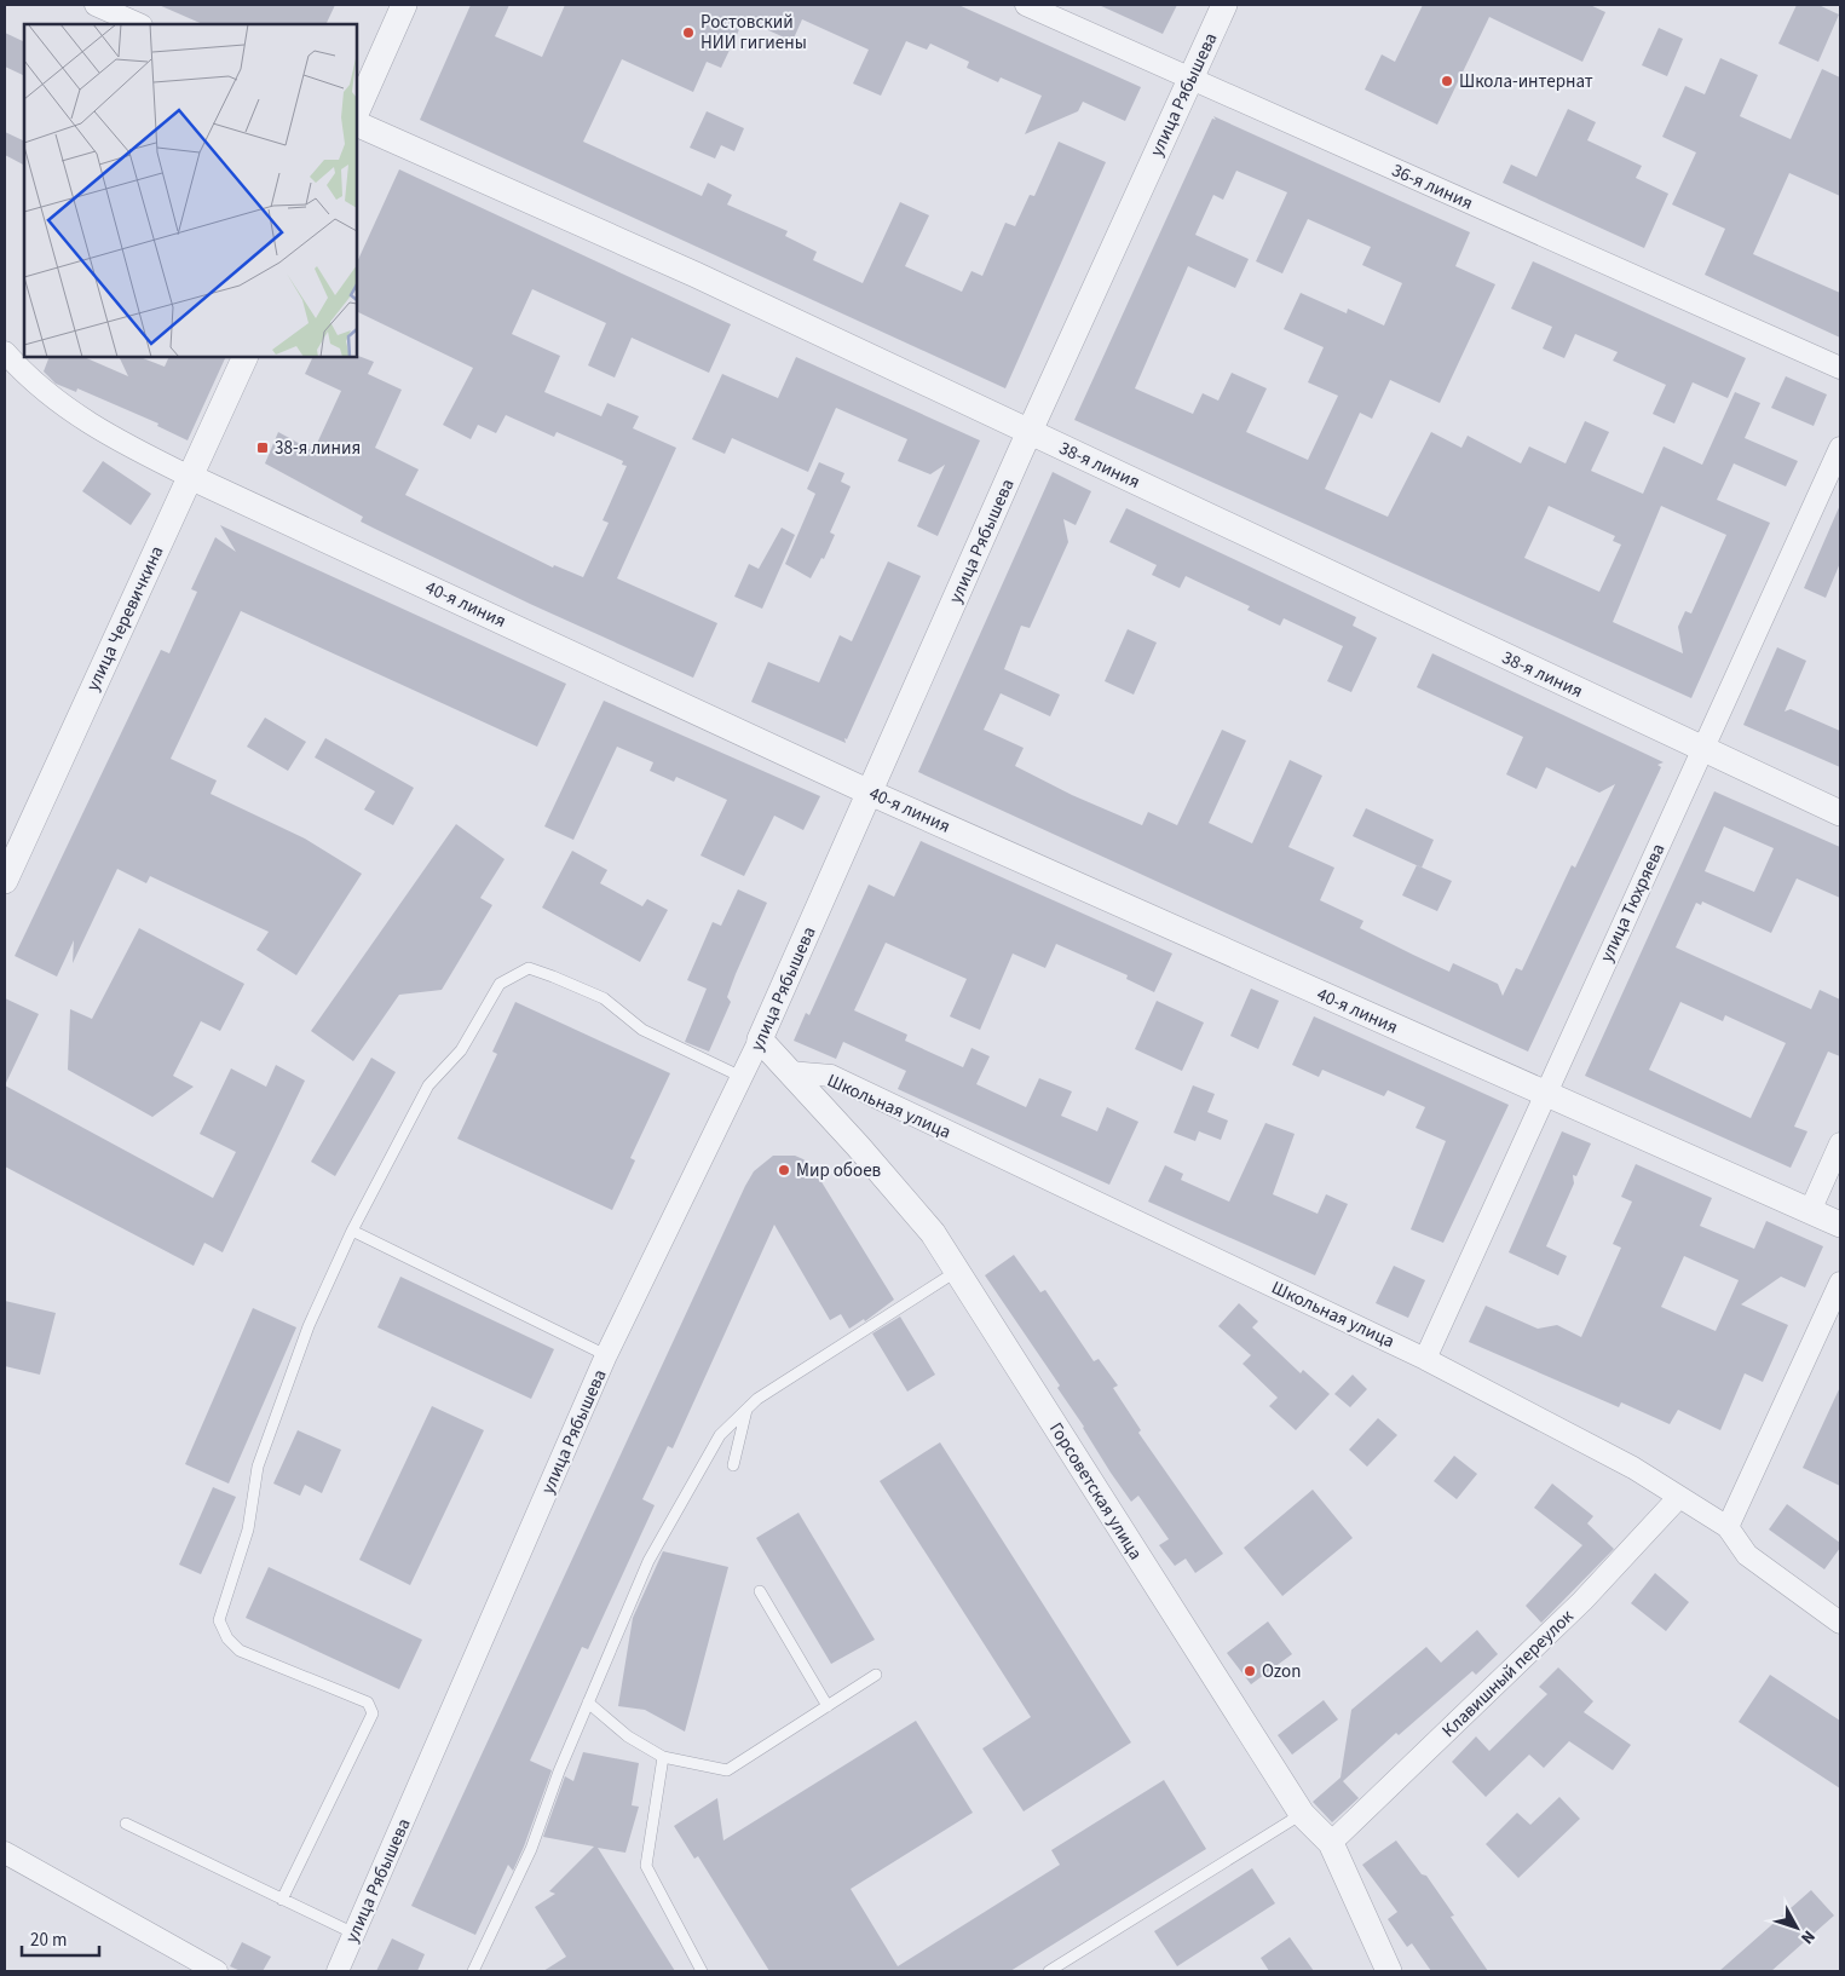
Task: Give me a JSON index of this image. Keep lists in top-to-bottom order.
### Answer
{
  "streets": {
    "street": [
      "улица Рябышева",
      "36-я линия",
      "38-я линия",
      "40-я линия",
      "улица Черевичкина",
      "улица Тюхряева",
      "Школьная улица",
      "Горсоветская улица",
      "Клавишный переулок"
    ]
  },
  "crossings": [
    ["улица Рябышева", "36-я линия"],
    ["улица Рябышева", "38-я линия"],
    ["улица Рябышева", "40-я линия"],
    ["улица Рябышева", "Горсоветская улица"],
    ["38-я линия", "улица Тюхряева"],
    ["40-я линия", "улица Черевичкина"],
    ["40-я линия", "улица Тюхряева"],
    ["улица Тюхряева", "Школьная улица"],
    ["Школьная улица", "Горсоветская улица"],
    ["Школьная улица", "Клавишный переулок"],
    ["Горсоветская улица", "Клавишный переулок"]
  ],
  "places": {
    "other": [
      "Ростовский НИИ гигиены",
      "Школа-интернат",
      "Мир обоев",
      "Ozon"
    ],
    "transit": ["38-я линия"]
  },
  "scale_bar": "20 m",
  "north": "bottom right"
}
